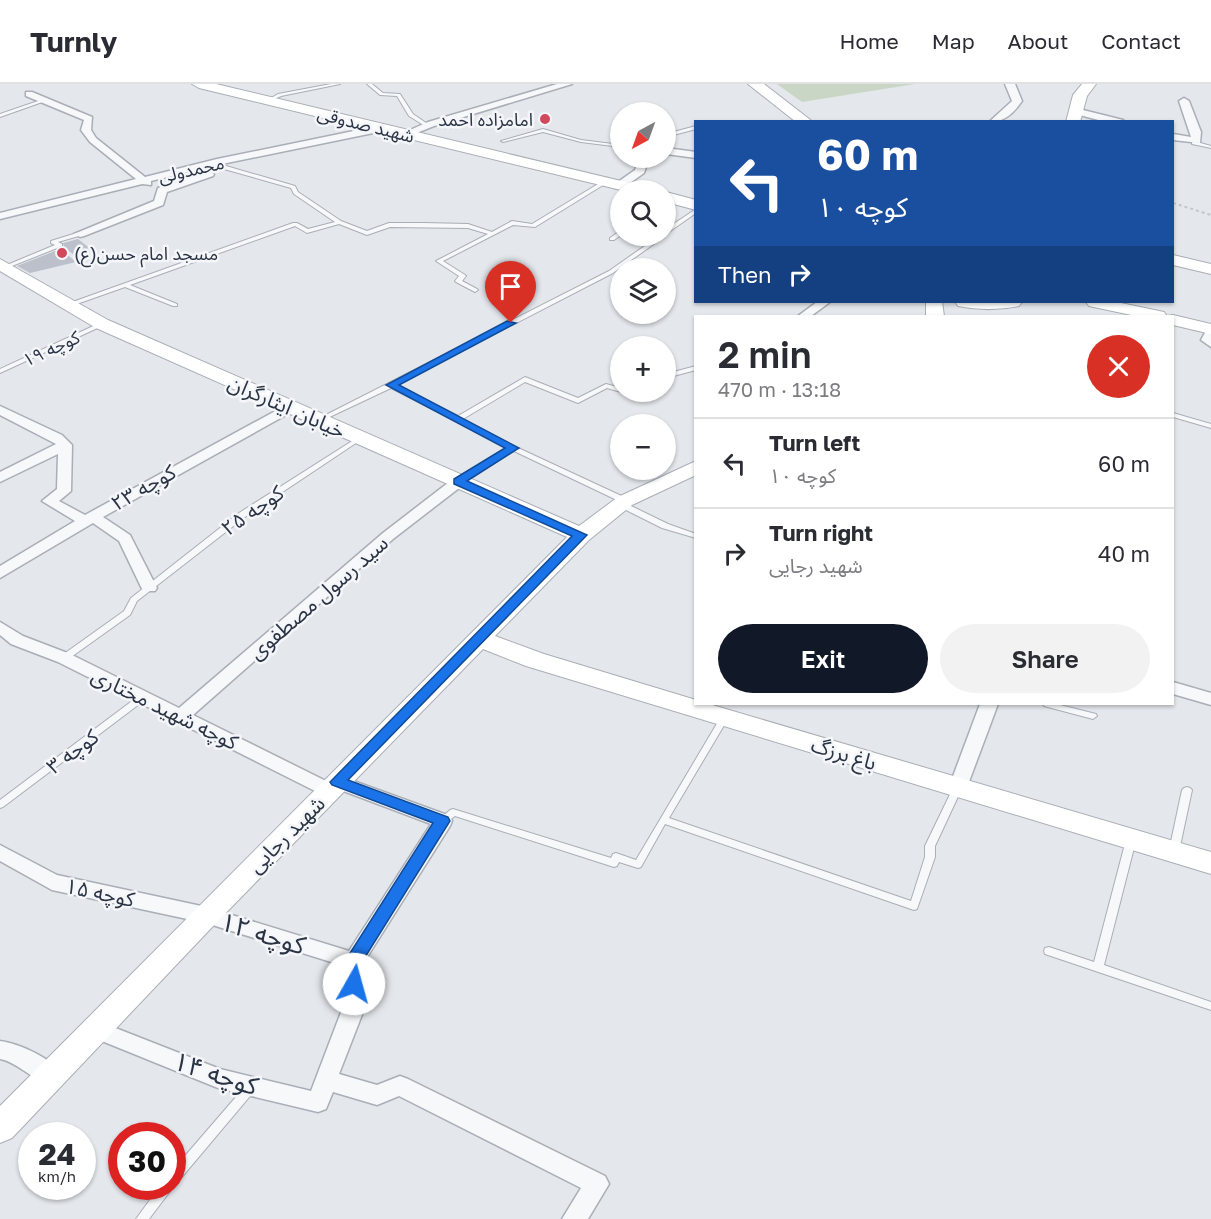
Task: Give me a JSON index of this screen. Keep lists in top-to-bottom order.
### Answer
{
  "streets": {
    "street": [
      "شهید صدوقی",
      "محمدولی",
      "خیابان ایثارگران",
      "کوچه ۲۳",
      "سید رسول مصطفوی",
      "کوچه شهید مختاری",
      "باغ برزگ",
      "شهید رجایی",
      "کوچه ۱۵",
      "کوچه ۱۲",
      "کوچه ۱۴"
    ],
    "lane": ["کوچه ۱۹", "کوچه ۲۵", "کوچه ۳"]
  },
  "crossings": [
    ["شهید صدوقی", "محمدولی"],
    ["کوچه ۱۹", "خیابان ایثارگران"],
    ["خیابان ایثارگران", "کوچه ۲۳"],
    ["خیابان ایثارگران", "کوچه ۲۵"],
    ["خیابان ایثارگران", "سید رسول مصطفوی"],
    ["خیابان ایثارگران", "شهید رجایی"],
    ["کوچه ۲۵", "کوچه شهید مختاری"],
    ["سید رسول مصطفوی", "کوچه شهید مختاری"],
    ["کوچه شهید مختاری", "کوچه ۳"],
    ["کوچه شهید مختاری", "شهید رجایی"],
    ["باغ برزگ", "شهید رجایی"],
    ["شهید رجایی", "کوچه ۱۵"],
    ["شهید رجایی", "کوچه ۱۲"],
    ["شهید رجایی", "کوچه ۱۴"],
    ["کوچه ۱۵", "کوچه ۱۲"]
  ],
  "places": ["امامزاده احمد", "مسجد امام حسن(ع)"],
  "north": "bottom left",
  "page": {
    "header": "Turnly",
    "nav": [
      "Home",
      "Map",
      "About",
      "Contact"
    ],
    "map_buttons": ["+", "−"],
    "turn": ["60 m", "کوچه ۱۰"],
    "then": "Then",
    "heading": ["2 min", "470 m · 13:18"],
    "list": [
      {
        "name": "Turn left",
        "note": "کوچه ۱۰",
        "value": "60 m"
      },
      {
        "name": "Turn right",
        "note": "شهید رجایی",
        "value": "40 m"
      }
    ],
    "buttons": ["Exit", "Share"],
    "speed": "24 km/h",
    "limit": "30"
  }
}
